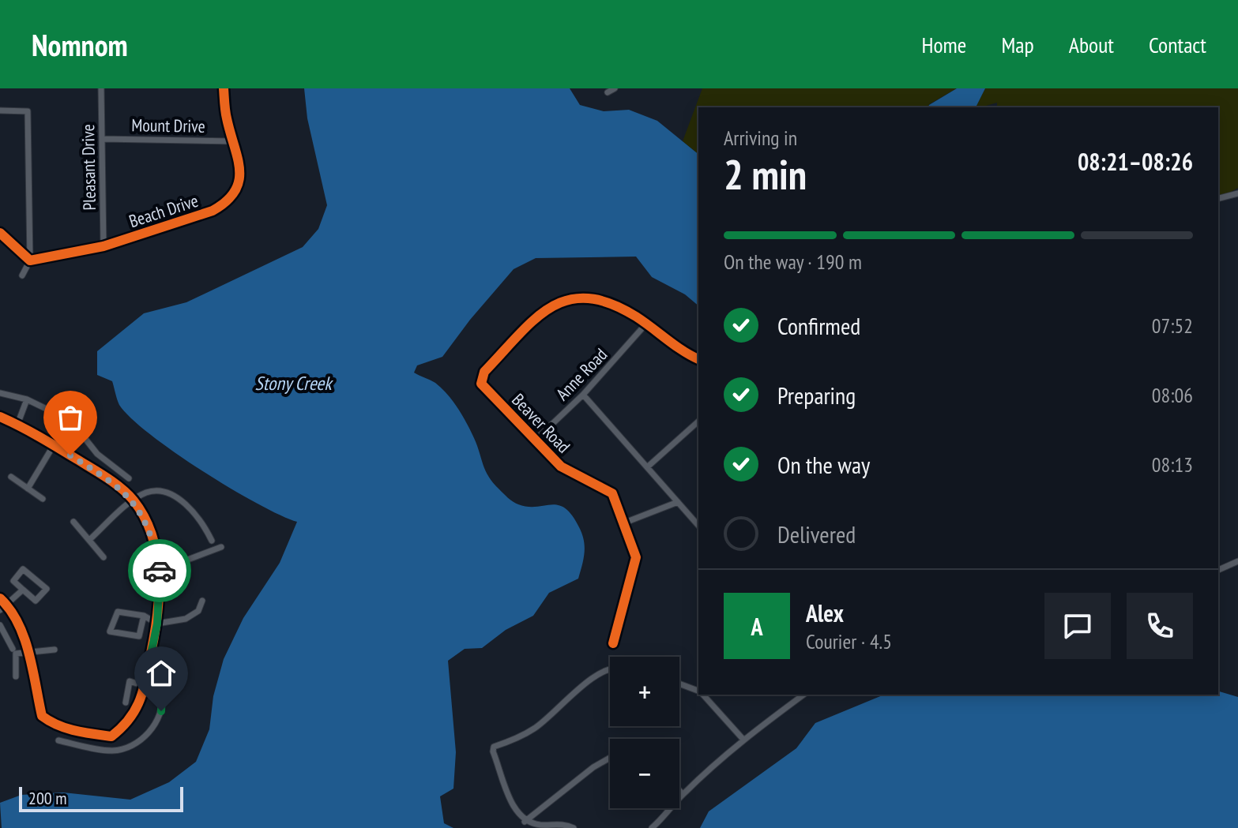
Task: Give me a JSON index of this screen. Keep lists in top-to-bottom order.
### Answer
{
  "streets": {
    "street": [
      "Mount Drive",
      "Pleasant Drive",
      "Beach Drive",
      "Anne Road",
      "Beaver Road"
    ]
  },
  "crossings": [
    ["Mount Drive", "Pleasant Drive"],
    ["Mount Drive", "Beach Drive"],
    ["Pleasant Drive", "Beach Drive"],
    ["Anne Road", "Beaver Road"]
  ],
  "water": ["Stony Creek"],
  "scale_bar": "200 m",
  "page": {
    "header": "Nomnom",
    "nav": [
      "Home",
      "Map",
      "About",
      "Contact"
    ],
    "heading": ["2 min", "Arriving in", "08:21–08:26"],
    "panel": ["Alex", "Courier · 4.5"],
    "bar": "On the way · 190 m",
    "list": [
      ["Confirmed", "07:52"],
      ["Preparing", "08:06"],
      ["On the way", "08:13"],
      "Delivered"
    ],
    "round": "A",
    "map_buttons": ["+", "−"],
    "scale": "200 m"
  }
}
